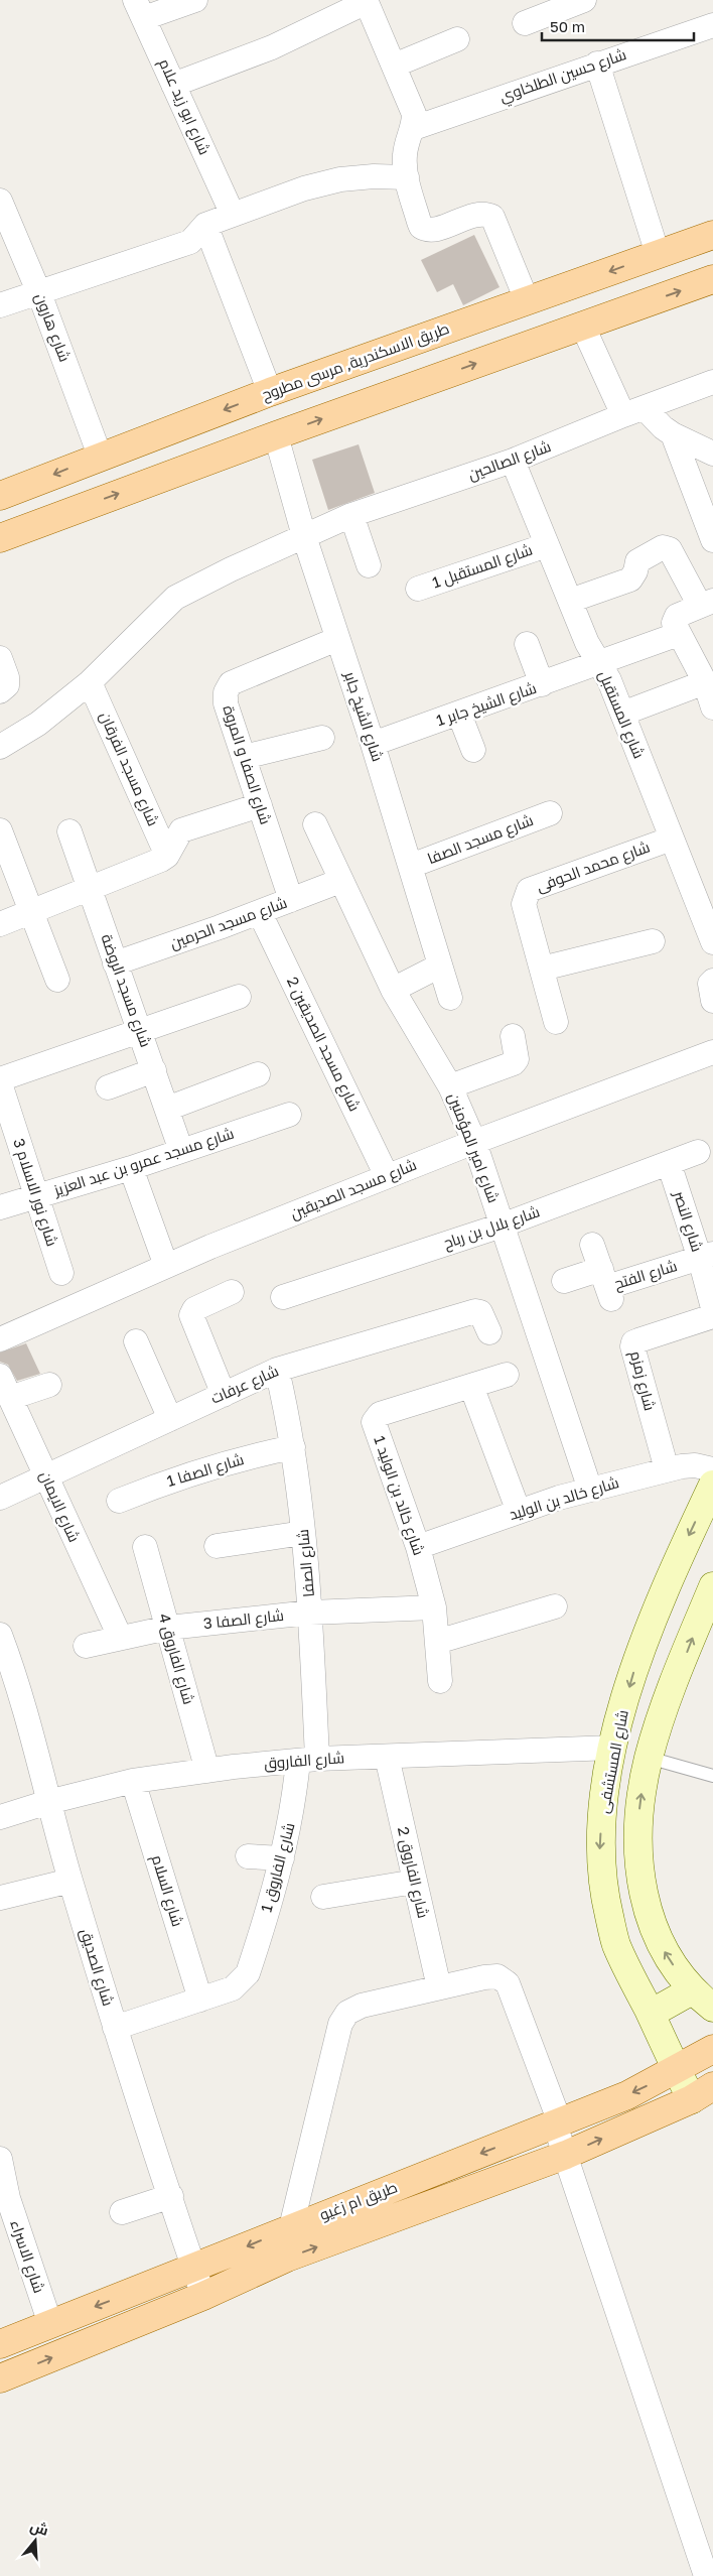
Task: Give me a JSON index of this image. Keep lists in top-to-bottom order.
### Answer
{
  "streets": {
    "main road": ["طريق الاسكندرية, مرسى مطروح", "طريق ام زغيو"],
    "street": [
      "شارع حسين الطلخاوي",
      "شارع ابو زيد علام",
      "شارع هارون",
      "شارع الصالحين",
      "شارع المستقبل 1",
      "شارع الشيخ جابر 1",
      "شارع المستقبل",
      "شارع الشيخ جابر",
      "شارع الصفا و المروة",
      "شارع مسجد الفرقان",
      "شارع مسجد الصفا",
      "شارع محمد الحوفى",
      "شارع مسجد الحرمين",
      "شارع مسجد الروضة",
      "شارع مسجد الصديقين 2",
      "شارع امير المؤمنين",
      "شارع مسجد عمرو بن عبد العزيز",
      "شارع مسجد الصديقين",
      "شارع نور الاسلام 3",
      "شارع النصر",
      "شارع بلال بن رباح",
      "شارع الفتح",
      "شارع زمزم",
      "شارع عرفات",
      "شارع الصفا 1",
      "شارع خالد بن الوليد 1",
      "شارع خالد بن الوليد",
      "شارع الايمان",
      "شارع الصفا",
      "شارع الصفا 3",
      "شارع الفاروق 4",
      "شارع الفاروق",
      "شارع المستشفى",
      "شارع الفاروق 1",
      "شارع الفاروق 2",
      "شارع السلام",
      "شارع الصديق",
      "شارع الاسراء"
    ]
  },
  "crossings": [
    ["شارع هارون", "طريق الاسكندرية, مرسى مطروح"],
    ["شارع الصالحين", "شارع المستقبل"],
    ["شارع الصالحين", "شارع الشيخ جابر"],
    ["شارع الصالحين", "شارع مسجد الفرقان"],
    ["شارع المستقبل 1", "شارع المستقبل"],
    ["شارع الشيخ جابر 1", "شارع المستقبل"],
    ["شارع الشيخ جابر 1", "شارع الشيخ جابر"],
    ["شارع المستقبل", "شارع محمد الحوفى"],
    ["شارع الشيخ جابر", "شارع الصفا و المروة"],
    ["شارع الشيخ جابر", "شارع مسجد الصفا"],
    ["شارع الصفا و المروة", "شارع مسجد الفرقان"],
    ["شارع الصفا و المروة", "شارع مسجد الحرمين"],
    ["شارع مسجد الحرمين", "شارع مسجد الروضة"],
    ["شارع مسجد الحرمين", "شارع مسجد الصديقين 2"],
    ["شارع مسجد الحرمين", "شارع امير المؤمنين"],
    ["شارع مسجد الروضة", "شارع مسجد عمرو بن عبد العزيز"],
    ["شارع مسجد الصديقين 2", "شارع مسجد الصديقين"],
    ["شارع امير المؤمنين", "شارع مسجد الصديقين"],
    ["شارع امير المؤمنين", "شارع بلال بن رباح"],
    ["شارع امير المؤمنين", "شارع خالد بن الوليد"],
    ["شارع مسجد عمرو بن عبد العزيز", "شارع نور الاسلام 3"],
    ["شارع النصر", "شارع بلال بن رباح"],
    ["شارع النصر", "شارع الفتح"],
    ["شارع زمزم", "شارع خالد بن الوليد"],
    ["شارع عرفات", "شارع الايمان"],
    ["شارع عرفات", "شارع الصفا"],
    ["شارع الصفا 1", "شارع الصفا"],
    ["شارع خالد بن الوليد 1", "شارع خالد بن الوليد"],
    ["شارع خالد بن الوليد 1", "شارع الصفا 3"],
    ["شارع الايمان", "شارع الصفا 3"],
    ["شارع الصفا", "شارع الصفا 3"],
    ["شارع الصفا", "شارع الفاروق"],
    ["شارع الصفا", "شارع الفاروق 1"],
    ["شارع الصفا 3", "شارع الفاروق 4"],
    ["شارع الفاروق 4", "شارع الفاروق"],
    ["شارع الفاروق", "شارع المستشفى"],
    ["شارع الفاروق", "شارع الفاروق 1"],
    ["شارع الفاروق", "شارع الفاروق 2"],
    ["شارع الفاروق", "شارع السلام"],
    ["شارع الفاروق", "شارع الصديق"],
    ["شارع المستشفى", "طريق ام زغيو"],
    ["شارع الفاروق 1", "شارع السلام"],
    ["شارع الصديق", "طريق ام زغيو"],
    ["طريق ام زغيو", "شارع الاسراء"]
  ],
  "scale_bar": "50 m",
  "north": "top"
}
